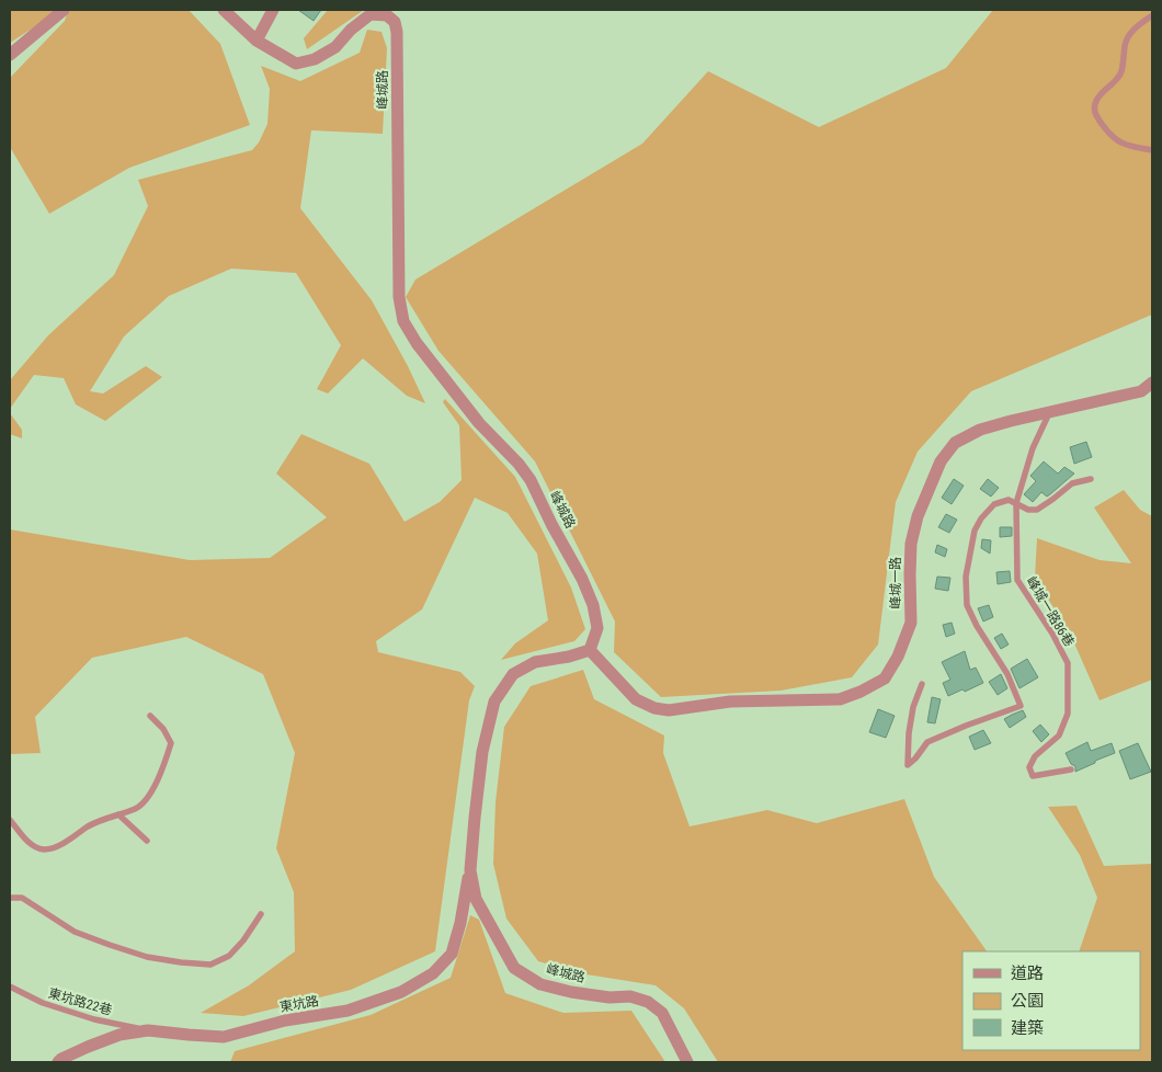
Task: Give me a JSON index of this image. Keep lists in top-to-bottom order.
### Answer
{
  "streets": {
    "street": ["峰城路", "峰城一路", "東坑路"],
    "lane": ["峰城一路86巷", "東坑路22巷"]
  },
  "crossings": [
    ["峰城路", "峰城一路"],
    ["峰城路", "東坑路"],
    ["峰城一路", "峰城一路86巷"],
    ["東坑路22巷", "東坑路"]
  ],
  "legend": ["道路", "公園", "建築"]
}
